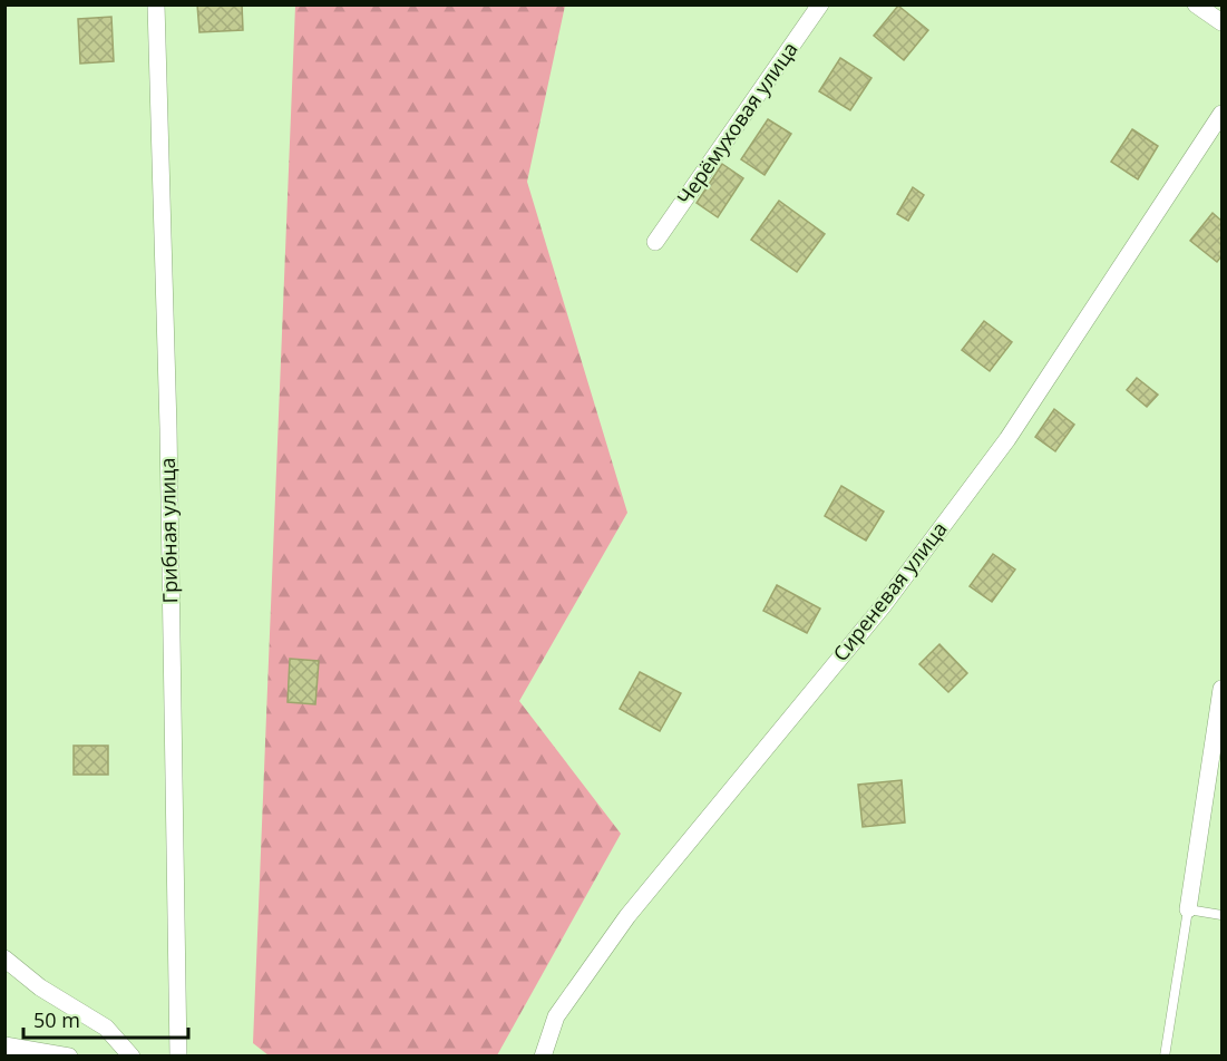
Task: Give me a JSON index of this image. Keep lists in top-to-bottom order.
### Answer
{
  "streets": {
    "street": ["Черёмуховая улица", "Грибная улица", "Сиреневая улица"]
  },
  "scale_bar": "50 m"
}
